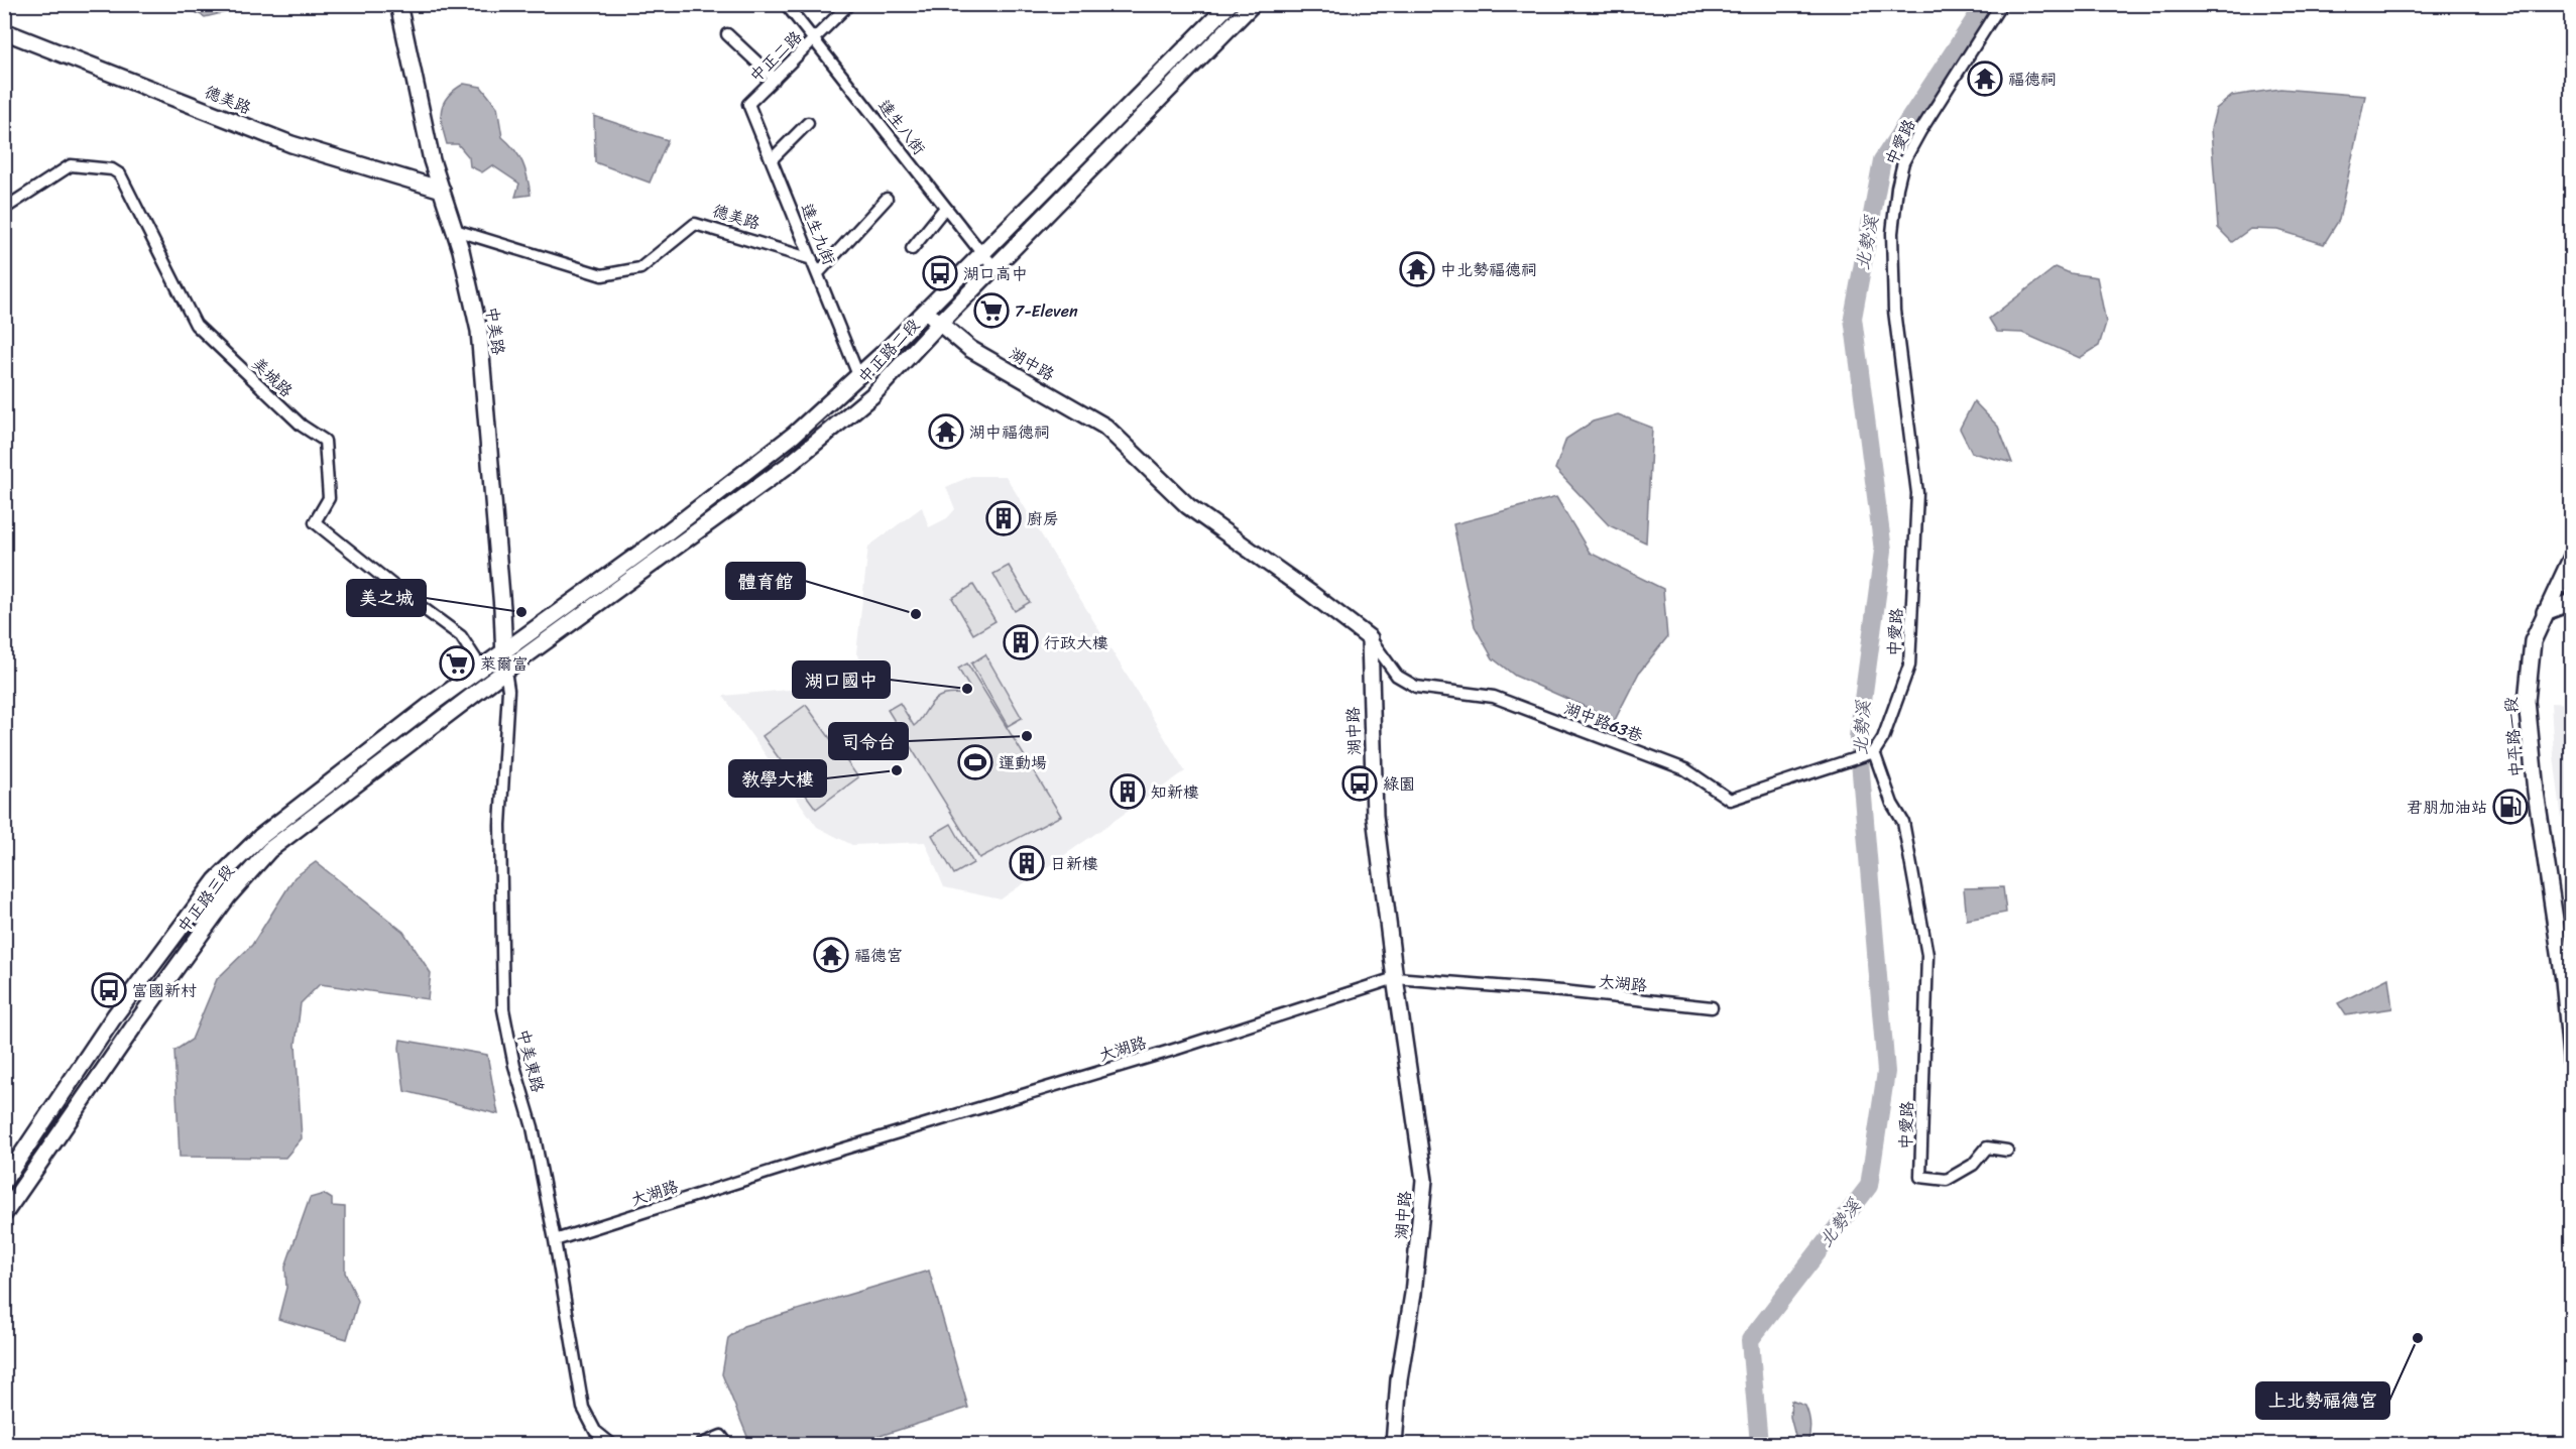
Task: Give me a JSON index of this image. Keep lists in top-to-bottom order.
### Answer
{
  "streets": {
    "main road": [
      "德美路",
      "中美路",
      "中正路二段",
      "湖中路",
      "中平路一段",
      "中正路三段"
    ],
    "street": [
      "中正二路",
      "達生八街",
      "中愛路",
      "達生九街",
      "美城路",
      "湖中路63巷",
      "大湖路",
      "中美東路"
    ]
  },
  "crossings": [
    ["中正二路", "達生八街"],
    ["中正二路", "達生九街"],
    ["德美路", "達生九街"],
    ["德美路", "中美路"],
    ["達生八街", "中正路二段"],
    ["中愛路", "湖中路63巷"],
    ["達生九街", "中正路二段"],
    ["中美路", "中正路二段"],
    ["中美路", "中正路三段"],
    ["中美路", "中美東路"],
    ["中正路二段", "湖中路"],
    ["中正路二段", "中正路三段"],
    ["中正路二段", "中美東路"],
    ["湖中路", "湖中路63巷"],
    ["湖中路", "大湖路"],
    ["美城路", "中正路三段"],
    ["中正路三段", "中美東路"],
    ["大湖路", "中美東路"]
  ],
  "water": ["北勢溪"],
  "places": {
    "temple": [
      "福德祠",
      "中北勢福德祠",
      "湖中福德祠",
      "福德宫"
    ],
    "bus stop": ["湖口高中", "綠園", "富國新村"],
    "supermarket": ["7-Eleven", "萊爾富"],
    "building": [
      "廚房",
      "行政大樓",
      "知新樓",
      "日新樓"
    ],
    "other": [
      "美之城",
      "體育館",
      "湖口國中",
      "司令台",
      "教學大樓",
      "上北勢福德宮"
    ],
    "sports": ["運動場"],
    "fuel station": ["君朋加油站"]
  }
}
